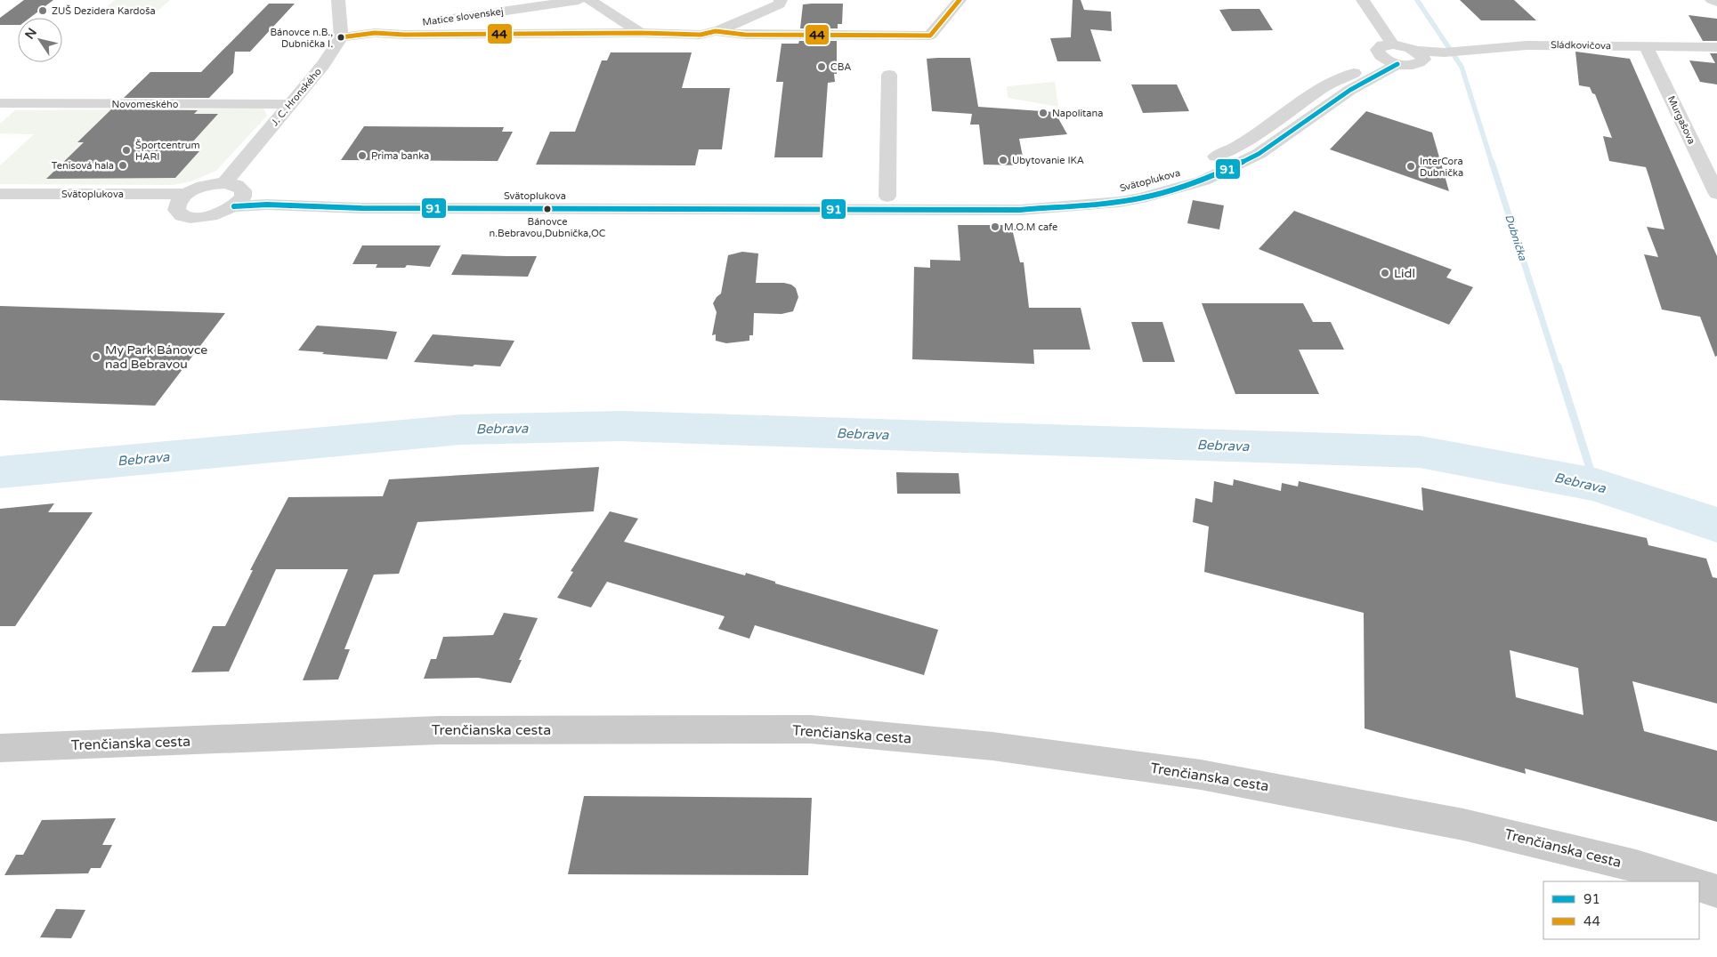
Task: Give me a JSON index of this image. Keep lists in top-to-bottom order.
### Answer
{
  "streets": {
    "main road": ["Trenčianska cesta"],
    "street": [
      "Matice slovenskej",
      "Sládkovičova",
      "J. C. Hronského",
      "Novomeského",
      "Murgašova",
      "Svätoplukova"
    ]
  },
  "crossings": [
    ["Sládkovičova", "Murgašova"],
    ["Sládkovičova", "Svätoplukova"],
    ["J. C. Hronského", "Novomeského"]
  ],
  "water": ["Dubnička", "Bebrava"],
  "places": [
    "ZUŠ Dezidera Kardoša",
    "Bánovce n.B., Dubnička I.",
    "CBA",
    "Napolitana",
    "Športcentrum HARI",
    "Prima banka",
    "Ubytovanie IKA",
    "Tenisová hala",
    "InterCora Dubnička",
    "Bánovce n.Bebravou,Dubnička,OC",
    "M.O.M cafe",
    "Lidl",
    "My Park Bánovce nad Bebravou"
  ],
  "lines": ["transit line 44", "transit line 91"],
  "legend": ["91", "44"],
  "north": "top left"
}
